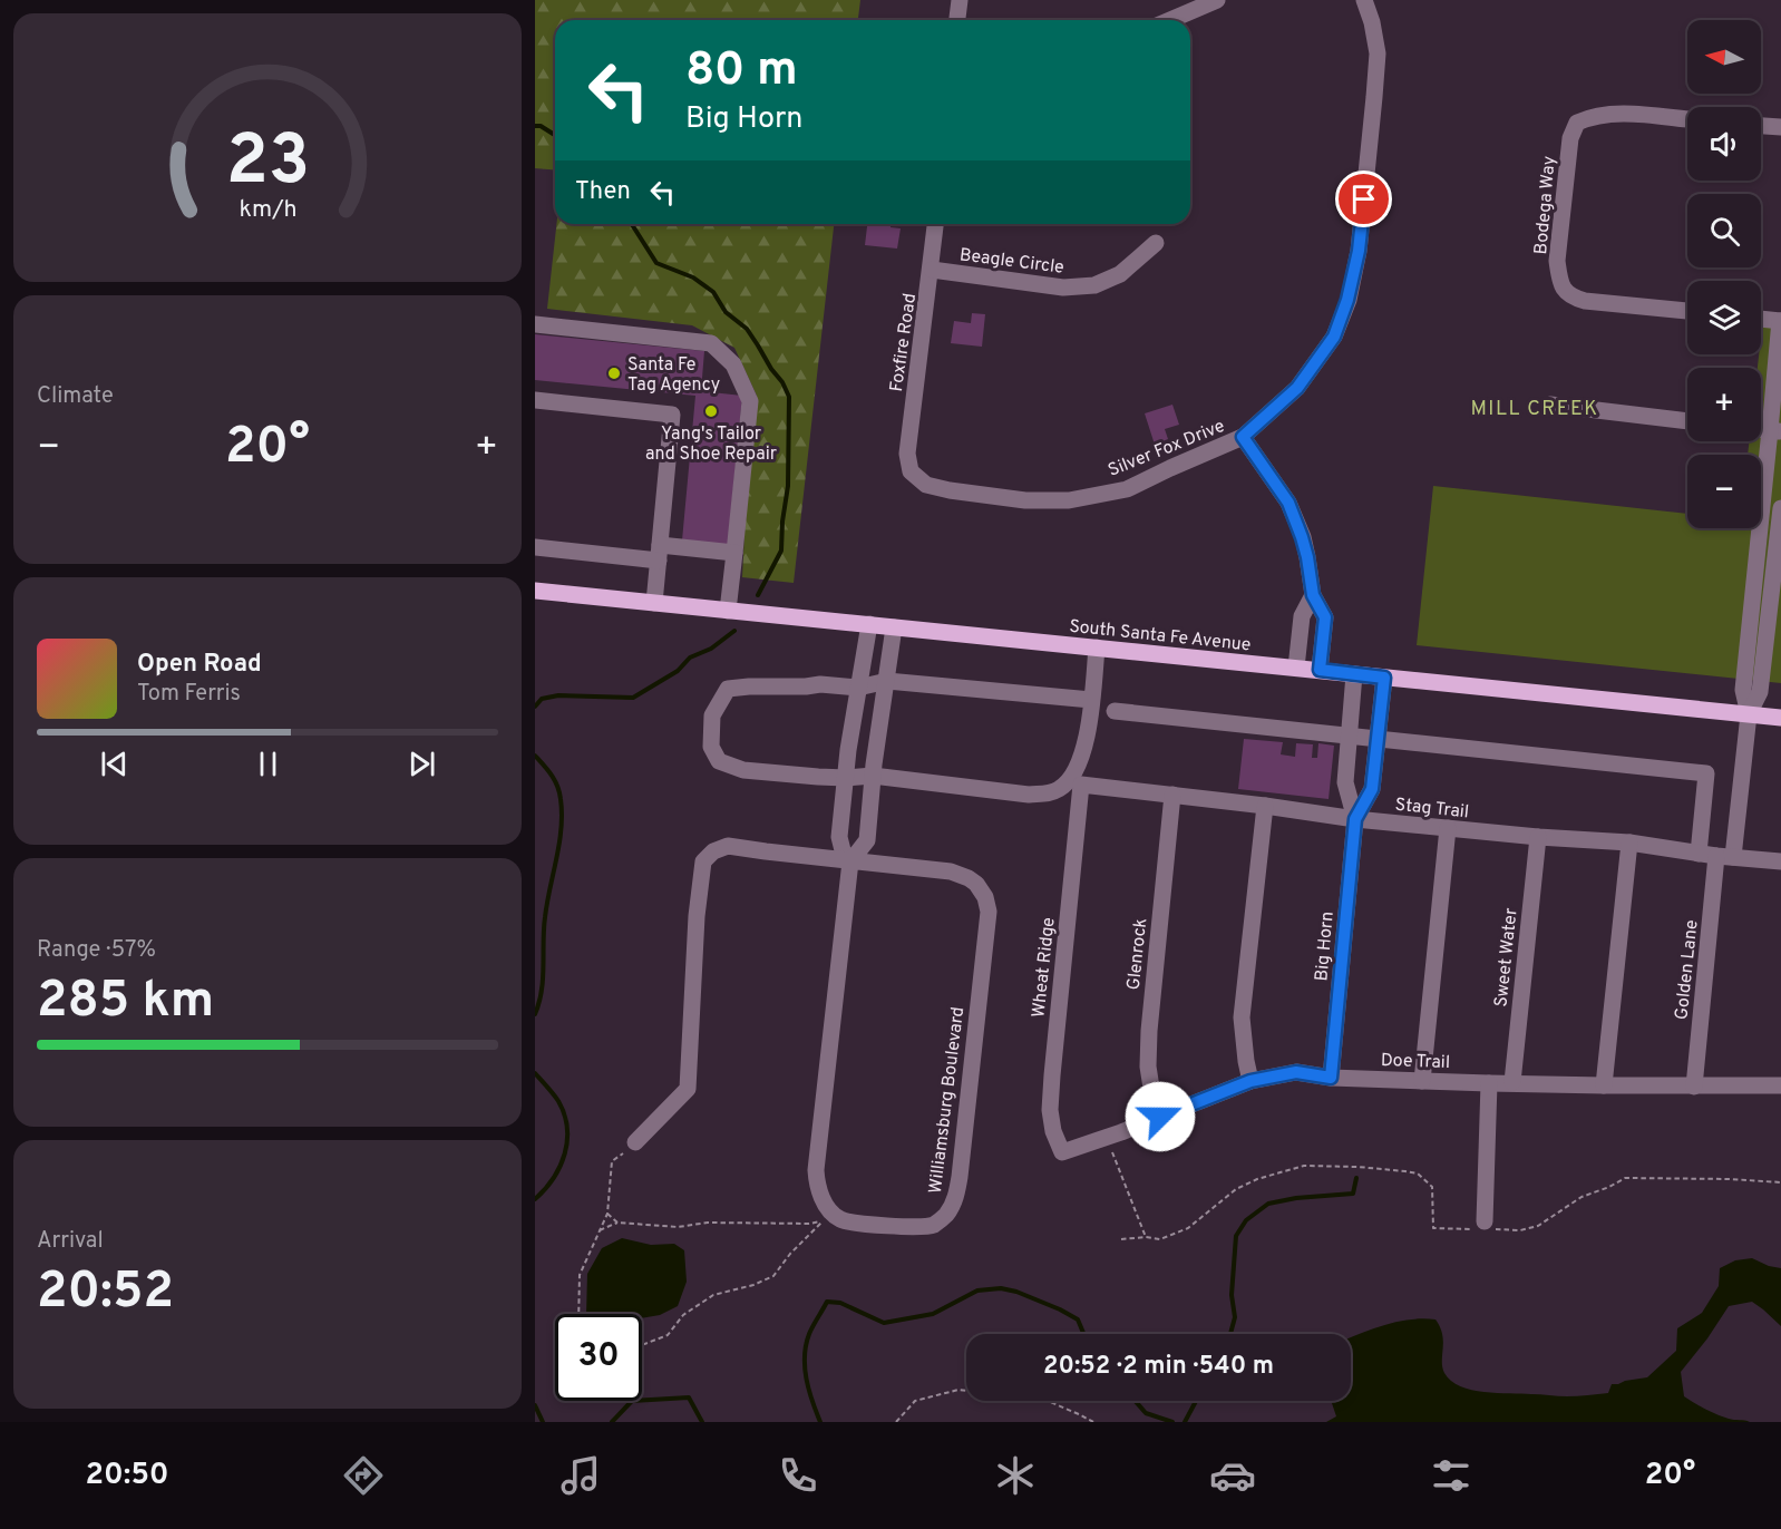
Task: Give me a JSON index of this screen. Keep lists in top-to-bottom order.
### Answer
{
  "streets": {
    "main road": ["South Santa Fe Avenue"],
    "street": [
      "Bodega Way",
      "Beagle Circle",
      "Foxfire Road",
      "Silver Fox Drive",
      "Stag Trail",
      "Big Horn",
      "Glenrock",
      "Sweet Water",
      "Wheat Ridge",
      "Golden Lane",
      "Doe Trail",
      "Williamsburg Boulevard"
    ]
  },
  "crossings": [
    ["Beagle Circle", "Foxfire Road"],
    ["Foxfire Road", "Silver Fox Drive"],
    ["Silver Fox Drive", "South Santa Fe Avenue"],
    ["South Santa Fe Avenue", "Big Horn"],
    ["South Santa Fe Avenue", "Golden Lane"],
    ["South Santa Fe Avenue", "Williamsburg Boulevard"],
    ["Stag Trail", "Big Horn"],
    ["Stag Trail", "Glenrock"],
    ["Stag Trail", "Sweet Water"],
    ["Stag Trail", "Wheat Ridge"],
    ["Stag Trail", "Golden Lane"],
    ["Big Horn", "Doe Trail"],
    ["Glenrock", "Doe Trail"],
    ["Sweet Water", "Doe Trail"],
    ["Wheat Ridge", "Doe Trail"],
    ["Golden Lane", "Doe Trail"]
  ],
  "districts": ["MILL CREEK"],
  "places": ["Santa Fe Tag Agency", "Yang's Tailor and Shoe Repair"],
  "north": "left",
  "page": {
    "map_buttons": ["+", "−"],
    "turn": ["80 m", "Big Horn"],
    "then": "Then",
    "tile": [
      "Climate",
      ["Range · 57%", "285 km"],
      ["Arrival", "20:52"]
    ],
    "heat": ["−", "20°", "+"],
    "song": ["Open Road", "Tom Ferris"],
    "limit": "30",
    "trip": "20:52 · 2 min · 540 m",
    "tabs": ["20:50", "20°"],
    "gauge": ["23", "km/h"]
  }
}
